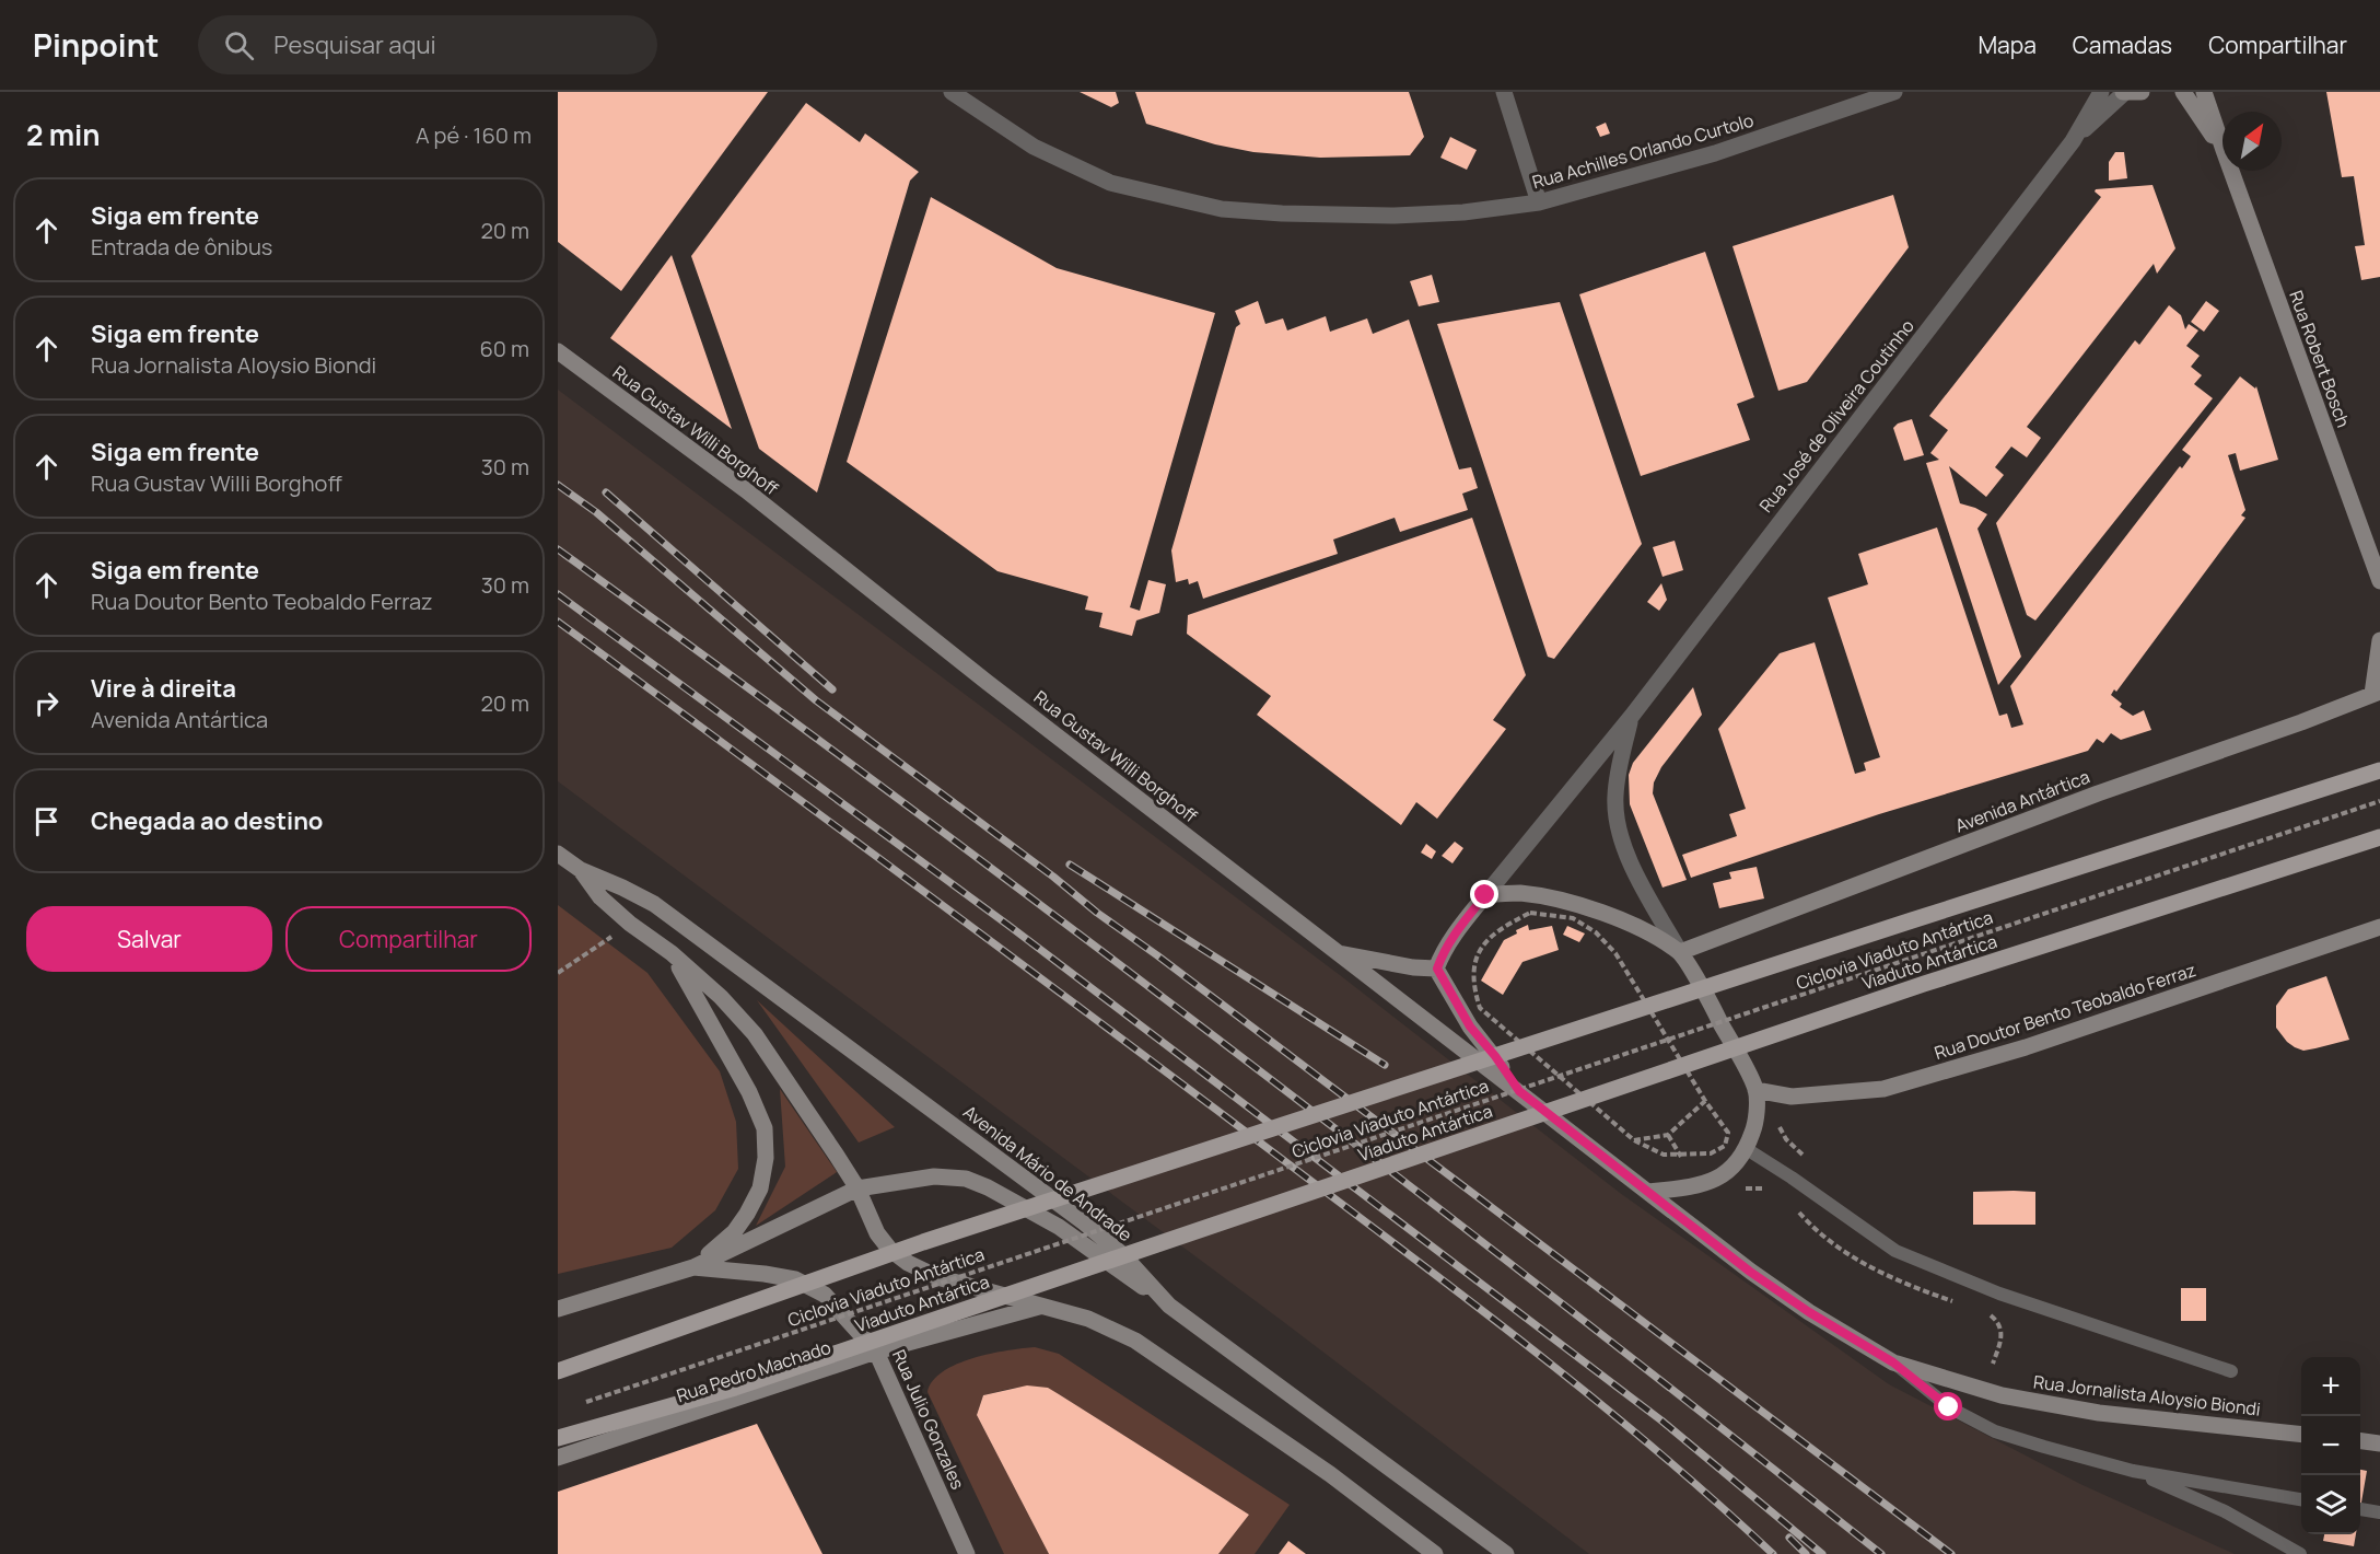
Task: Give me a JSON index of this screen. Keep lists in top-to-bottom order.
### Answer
{
  "streets": {
    "main road": ["Viaduto Antártica"],
    "street": [
      "Rua Achilles Orlando Curtolo",
      "Rua Robert Bosch",
      "Rua José de Oliveira Coutinho",
      "Rua Gustav Willi Borghoff",
      "Avenida Antártica",
      "Rua Doutor Bento Teobaldo Ferraz",
      "Avenida Mário de Andrade",
      "Rua Pedro Machado",
      "Rua Jornalista Aloysio Biondi",
      "Rua Julio Gonzales"
    ],
    "path": ["Ciclovia Viaduto Antártica"]
  },
  "crossings": [
    ["Rua José de Oliveira Coutinho", "Avenida Antártica"],
    ["Rua Gustav Willi Borghoff", "Rua Jornalista Aloysio Biondi"],
    ["Avenida Mário de Andrade", "Rua Pedro Machado"],
    ["Rua Pedro Machado", "Rua Julio Gonzales"]
  ],
  "north": "top right",
  "page": {
    "header": "Pinpoint",
    "search": "Pesquisar aqui",
    "nav": ["Mapa", "Camadas", "Compartilhar"],
    "heading": ["2 min", "A pé · 160 m"],
    "list": [
      ["Siga em frente", "Entrada de ônibus", "20 m"],
      ["Siga em frente", "Rua Jornalista Aloysio Biondi", "60 m"],
      ["Siga em frente", "Rua Gustav Willi Borghoff", "30 m"],
      ["Siga em frente", "Rua Doutor Bento Teobaldo Ferraz", "30 m"],
      ["Vire à direita", "Avenida Antártica", "20 m"],
      "Chegada ao destino"
    ],
    "buttons": ["Salvar", "Compartilhar"],
    "map_buttons": ["+", "−"]
  }
}
